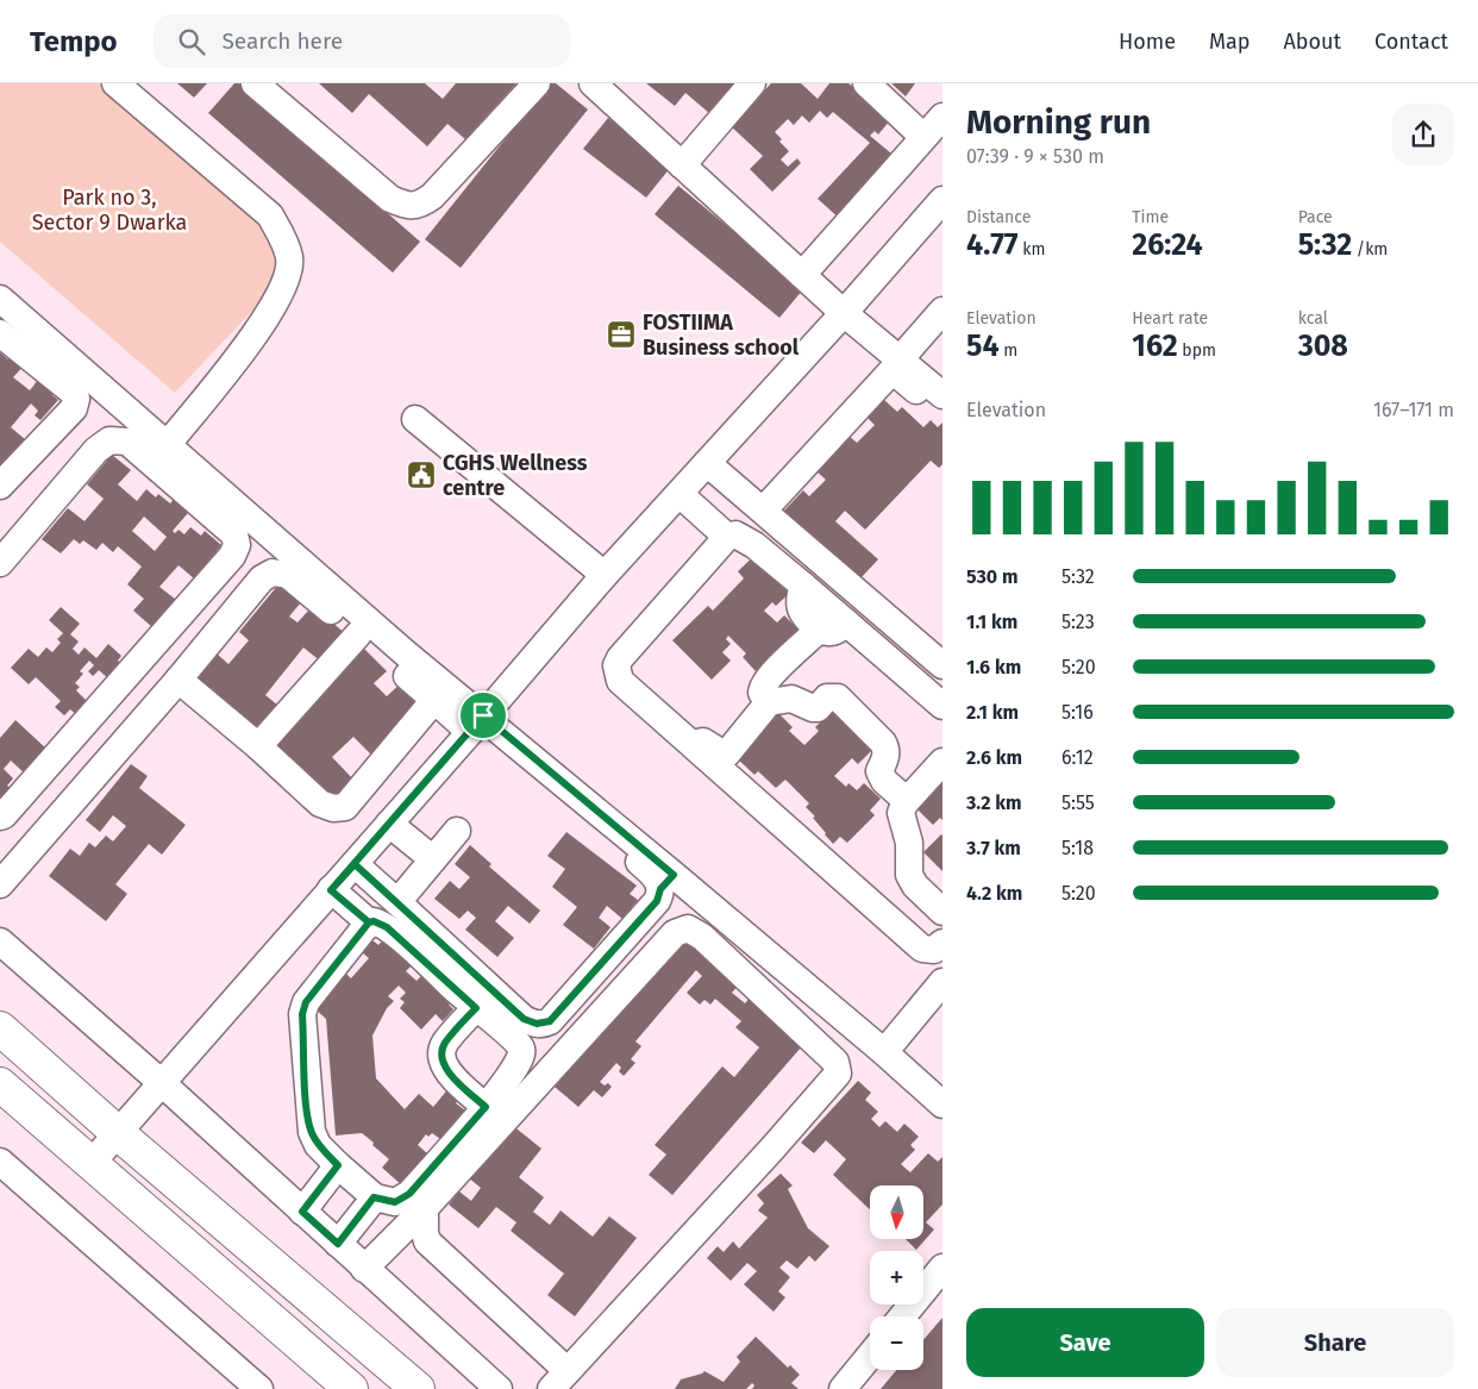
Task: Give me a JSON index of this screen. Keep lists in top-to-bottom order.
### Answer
{
  "parks": ["Park no 3, Sector 9 Dwarka"],
  "places": {
    "office": ["FOSTIIMA Business school"],
    "public building": ["CGHS Wellness centre"]
  },
  "north": "bottom",
  "page": {
    "header": "Tempo",
    "search": "Search here",
    "nav": [
      "Home",
      "Map",
      "About",
      "Contact"
    ],
    "heading": ["Morning run", "07:39 · 9 × 530 m"],
    "stats": [
      ["Distance", "4.77 km"],
      ["Time", "26:24"],
      ["Pace", "5:32 /km"],
      ["Elevation", "54 m"],
      ["Heart rate", "162 bpm"],
      ["kcal", "308"]
    ],
    "chart": ["Elevation", "167–171 m"],
    "list": [
      {
        "name": "530 m",
        "note": "5:32"
      },
      {
        "name": "1.1 km",
        "note": "5:23"
      },
      {
        "name": "1.6 km",
        "note": "5:20"
      },
      {
        "name": "2.1 km",
        "note": "5:16"
      },
      {
        "name": "2.6 km",
        "note": "6:12"
      },
      {
        "name": "3.2 km",
        "note": "5:55"
      },
      {
        "name": "3.7 km",
        "note": "5:18"
      },
      {
        "name": "4.2 km",
        "note": "5:20"
      }
    ],
    "map_buttons": ["+", "−"],
    "buttons": ["Save", "Share"]
  }
}
